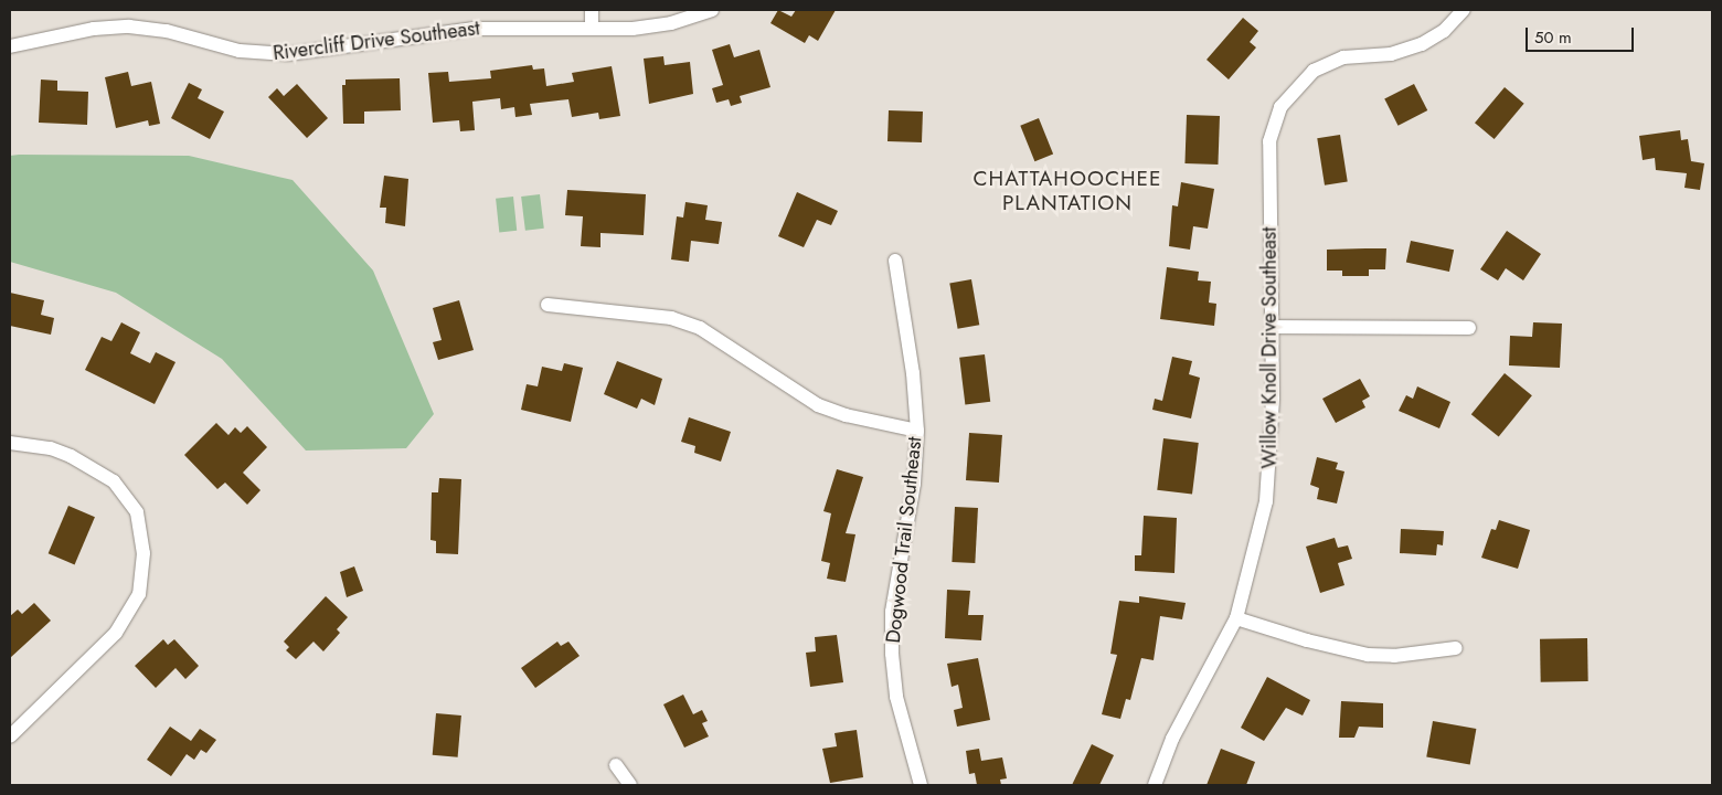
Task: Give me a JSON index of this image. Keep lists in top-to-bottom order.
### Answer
{
  "streets": {
    "street": ["Rivercliff Drive Southeast", "Willow Knoll Drive Southeast", "Dogwood Trail Southeast"]
  },
  "districts": ["CHATTAHOOCHEE PLANTATION"],
  "scale_bar": "50 m"
}
